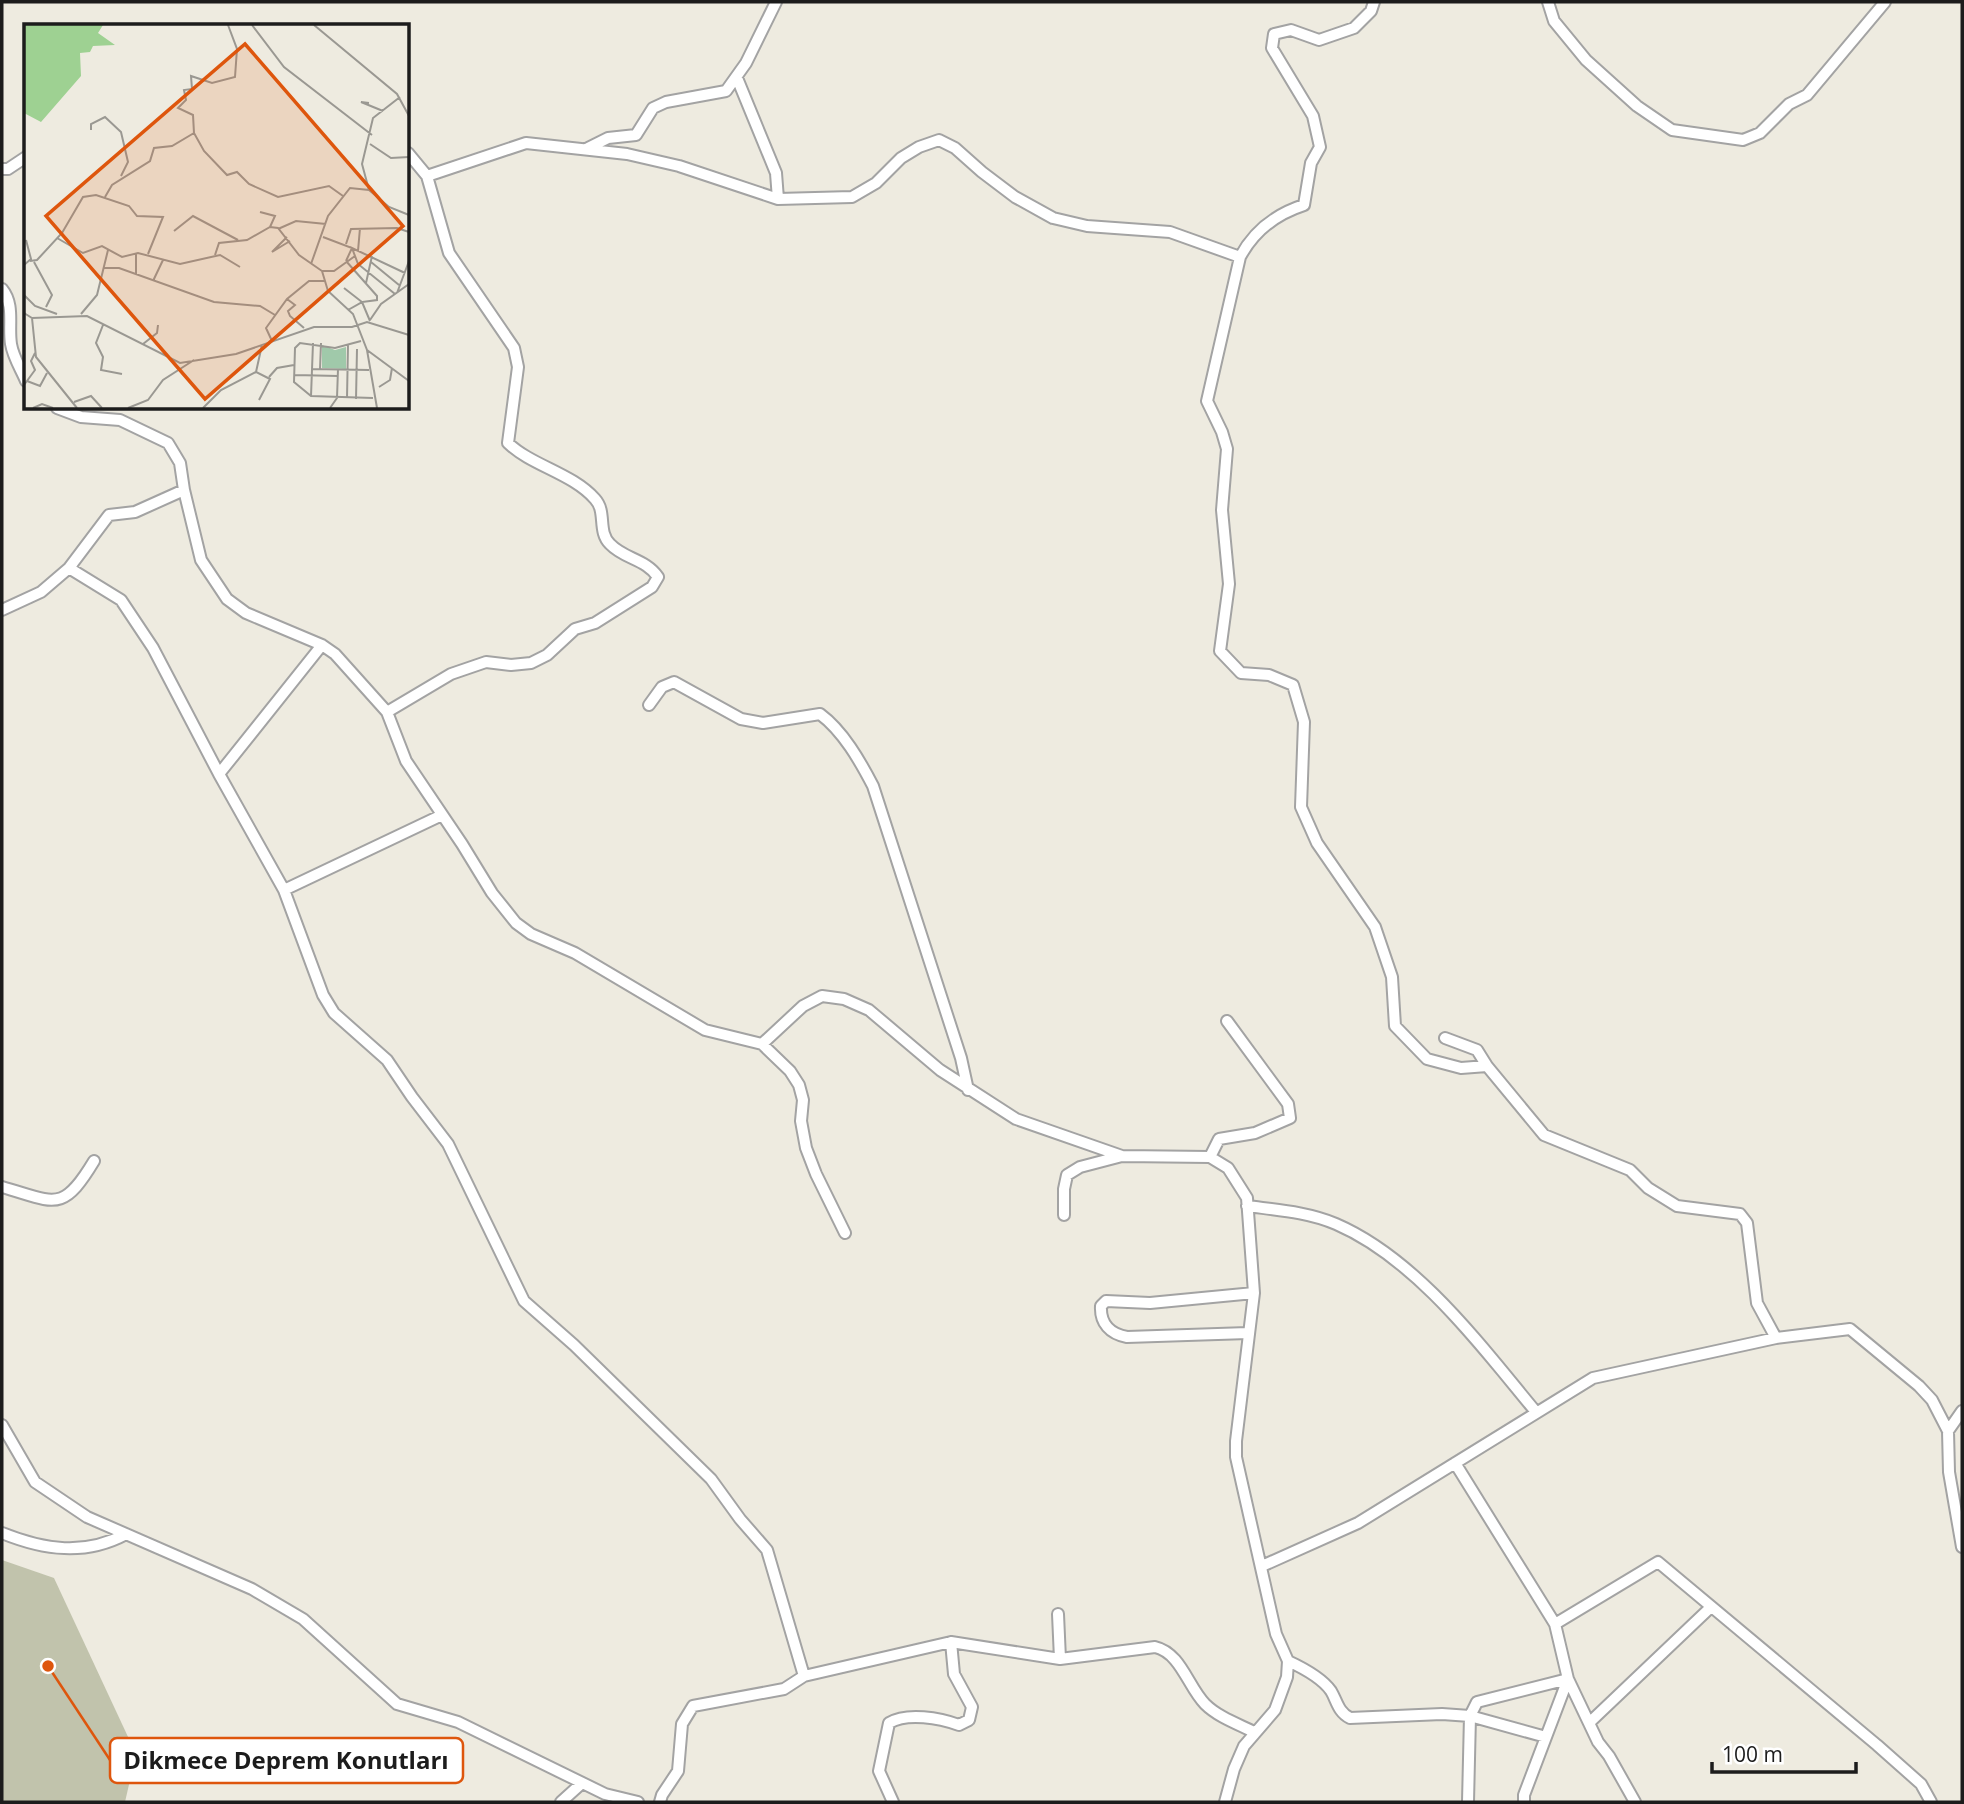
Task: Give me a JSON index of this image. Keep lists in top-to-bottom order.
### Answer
{
  "places": ["Dikmece Deprem Konutları"],
  "scale_bar": "100 m"
}
